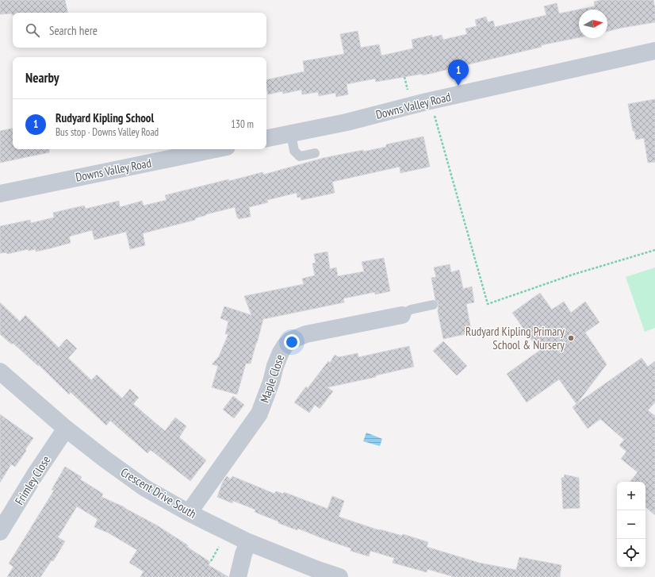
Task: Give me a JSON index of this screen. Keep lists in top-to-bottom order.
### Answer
{
  "streets": {
    "street": [
      "Downs Valley Road",
      "Maple Close",
      "Frimley Close",
      "Crescent Drive South"
    ]
  },
  "crossings": [
    ["Maple Close", "Crescent Drive South"],
    ["Frimley Close", "Crescent Drive South"]
  ],
  "places": ["Rudyard Kipling Primary School & Nursery"],
  "north": "right",
  "page": {
    "search": "Search here",
    "heading": "Nearby",
    "pins": "1",
    "list": [
      {
        "mark": "1",
        "name": "Rudyard Kipling School",
        "note": "Bus stop · Downs Valley Road",
        "value": "130 m"
      }
    ],
    "map_buttons": ["+", "−"]
  }
}
